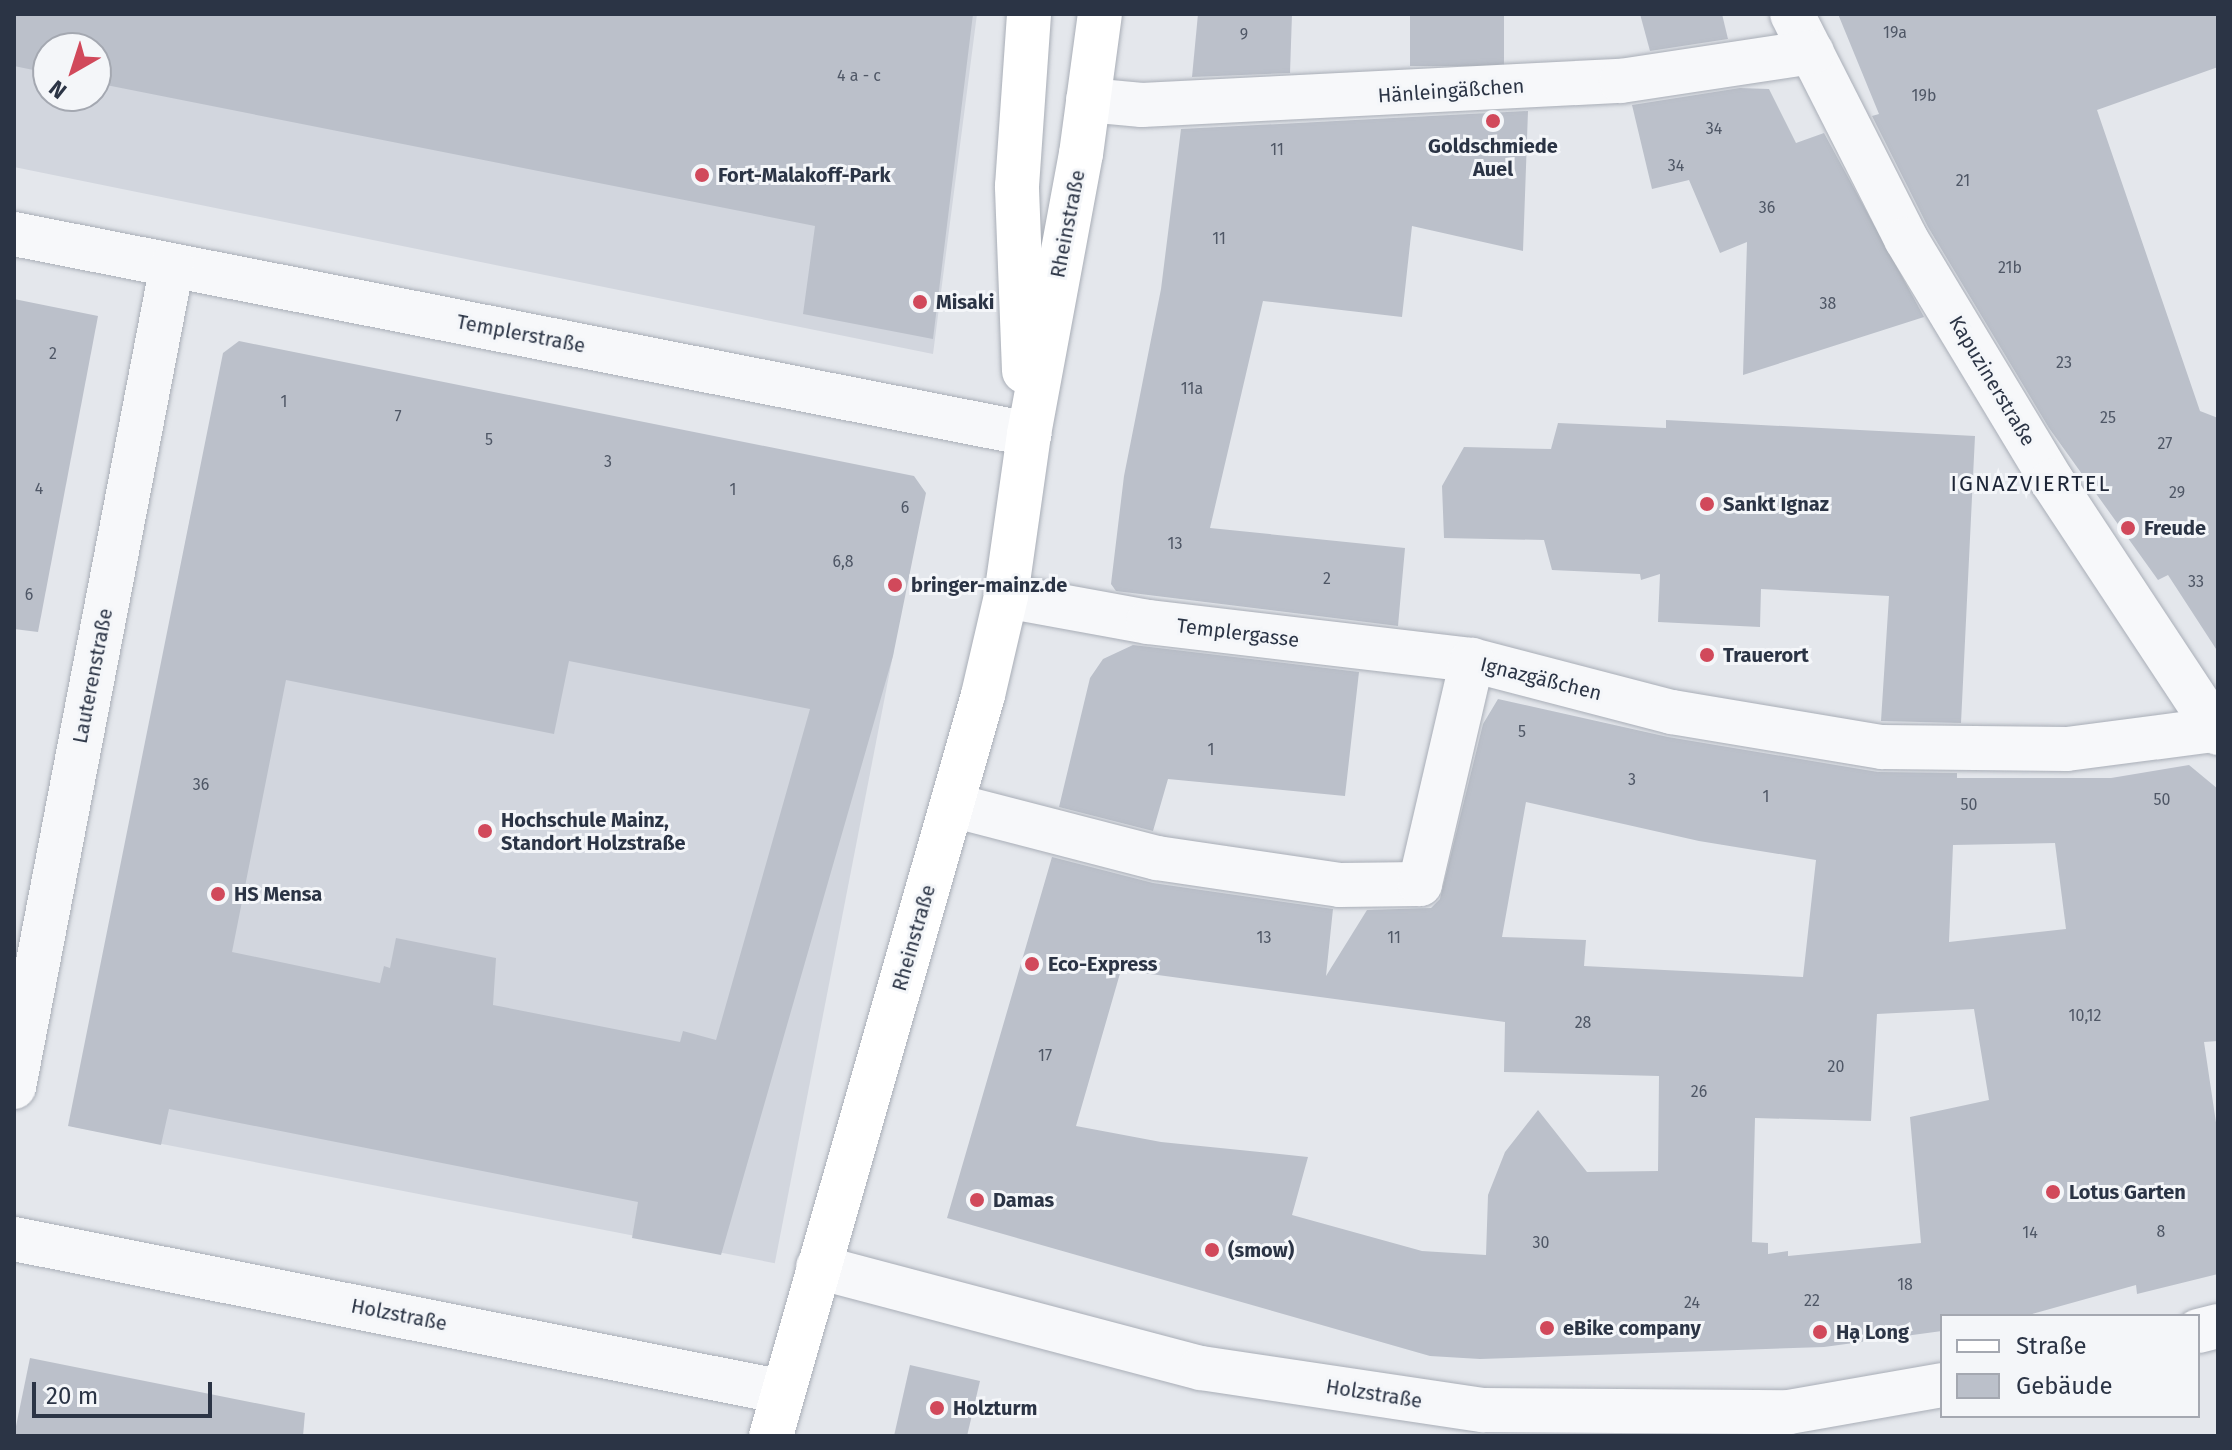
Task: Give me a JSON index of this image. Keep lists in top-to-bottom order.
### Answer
{
  "streets": {
    "main road": ["Rheinstraße"],
    "street": [
      "Hänleingäßchen",
      "Templerstraße",
      "Kapuzinerstraße",
      "Templergasse",
      "Lauterenstraße",
      "Ignazgäßchen",
      "Holzstraße"
    ]
  },
  "crossings": [
    ["Hänleingäßchen", "Rheinstraße"],
    ["Hänleingäßchen", "Kapuzinerstraße"],
    ["Rheinstraße", "Templerstraße"],
    ["Rheinstraße", "Templergasse"],
    ["Rheinstraße", "Ignazgäßchen"],
    ["Rheinstraße", "Holzstraße"],
    ["Templerstraße", "Lauterenstraße"],
    ["Kapuzinerstraße", "Ignazgäßchen"],
    ["Templergasse", "Ignazgäßchen"]
  ],
  "districts": ["IGNAZVIERTEL"],
  "places": [
    "Goldschmiede Auel",
    "Fort-Malakoff-Park",
    "Misaki",
    "Sankt Ignaz",
    "Freude",
    "bringer-mainz.de",
    "Trauerort",
    "Hochschule Mainz, Standort Holzstraße",
    "HS Mensa",
    "Eco-Express",
    "Lotus Garten",
    "Damas",
    "(smow)",
    "eBike company",
    "Hạ Long",
    "Holzturm"
  ],
  "house_numbers": [
    "19a",
    "9",
    "4 a - c",
    "19b",
    "34",
    "11",
    "34",
    "21",
    "36",
    "11",
    "21b",
    "38",
    "2",
    "23",
    "11a",
    "1",
    "7",
    "25",
    "5",
    "27",
    "3",
    "4",
    "1",
    "29",
    "6",
    "13",
    "6,8",
    "2",
    "33",
    "6",
    "5",
    "1",
    "3",
    "36",
    "1",
    "50",
    "50",
    "13",
    "11",
    "10,12",
    "28",
    "17",
    "20",
    "26",
    "8",
    "14",
    "30",
    "18",
    "22",
    "24"
  ],
  "legend": ["Straße", "Gebäude"],
  "scale_bar": "20 m",
  "north": "bottom left"
}
